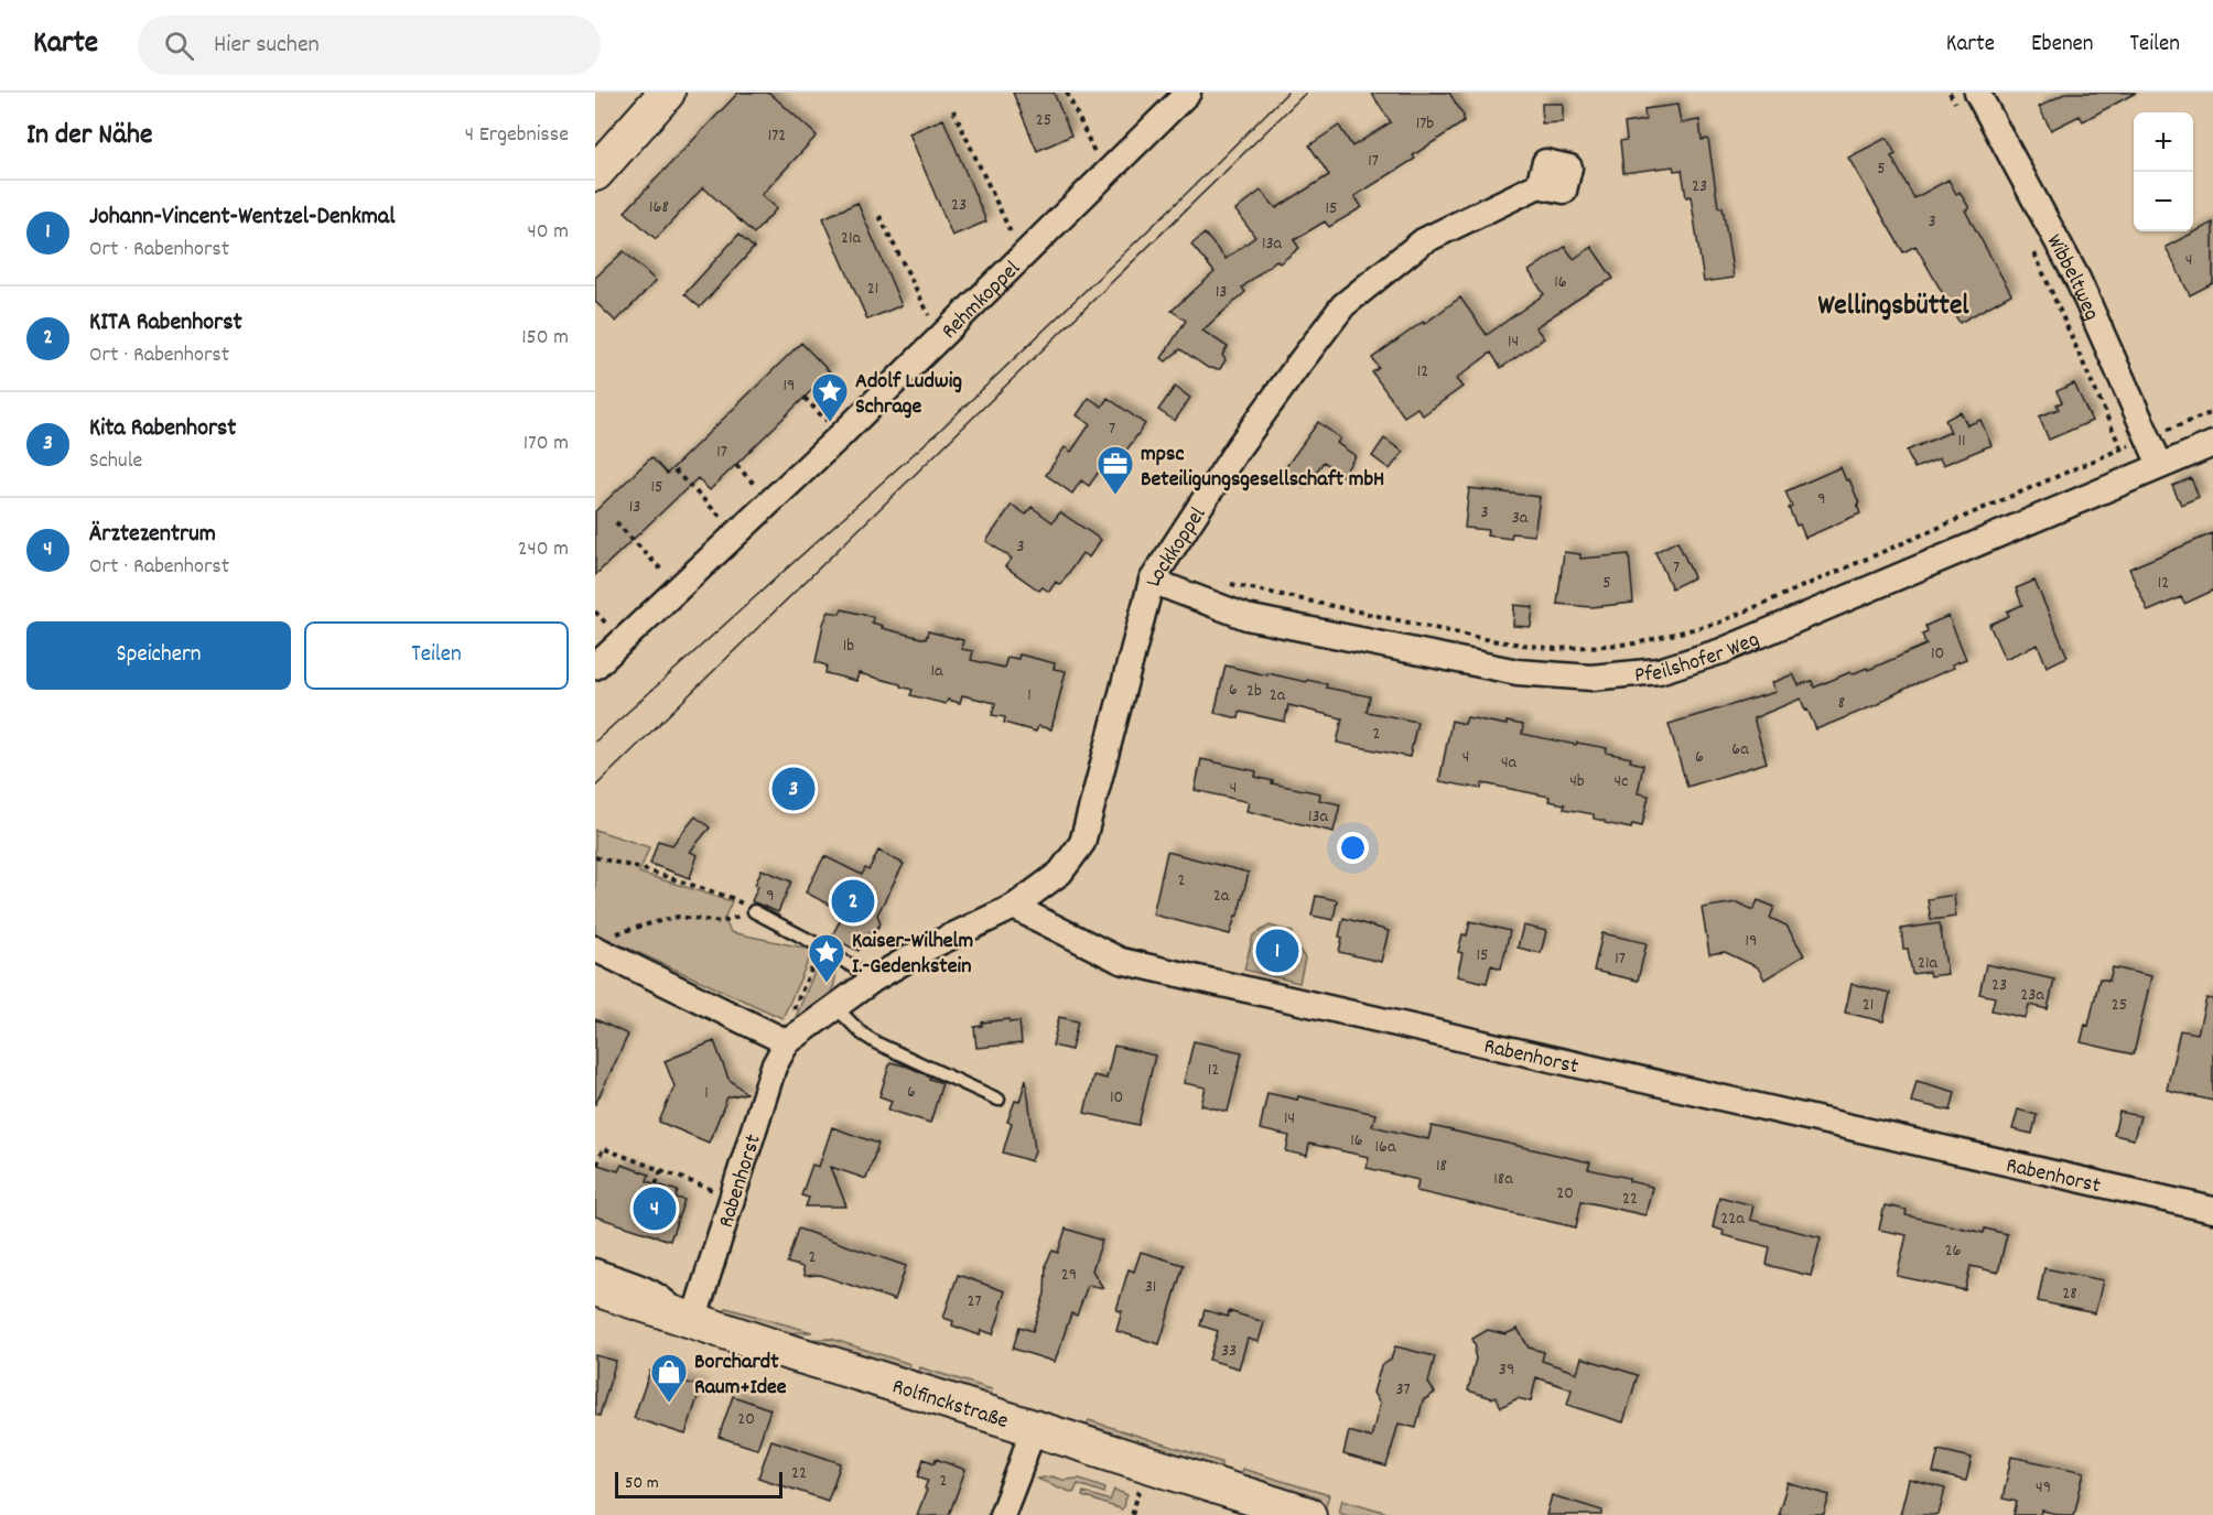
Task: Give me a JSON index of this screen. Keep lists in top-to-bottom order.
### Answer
{
  "streets": {
    "main road": ["Rolfinckstraße"],
    "street": [
      "Wibbeltweg",
      "Rehmkoppel",
      "Lockkoppel",
      "Pfeilshofer Weg",
      "Rabenhorst"
    ]
  },
  "crossings": [
    ["Wibbeltweg", "Pfeilshofer Weg"],
    ["Lockkoppel", "Pfeilshofer Weg"],
    ["Lockkoppel", "Rabenhorst"],
    ["Rabenhorst", "Rolfinckstraße"]
  ],
  "districts": ["Wellingsbüttel"],
  "places": {
    "place": ["Adolf Ludwig Schrage", "Kaiser-Wilhelm I.-Gedenkstein"],
    "office": ["mpsc Beteiligungsgesellschaft mbH"],
    "shop": ["Borchardt Raum+Idee"]
  },
  "house_numbers": [
    "25",
    "17b",
    "172",
    "17",
    "5",
    "23",
    "23",
    "168",
    "15",
    "3",
    "21a",
    "13a",
    "4",
    "16",
    "21",
    "13",
    "14",
    "12",
    "19",
    "7",
    "11",
    "17",
    "15",
    "9",
    "13",
    "3",
    "3a",
    "3",
    "7",
    "5",
    "12",
    "1b",
    "10",
    "1a",
    "6",
    "2b",
    "1",
    "2a",
    "8",
    "2",
    "6a",
    "4",
    "6",
    "4a",
    "4b",
    "4c",
    "4",
    "13a",
    "2",
    "9",
    "2a",
    "19",
    "15",
    "17",
    "21a",
    "23",
    "23a",
    "21",
    "25",
    "12",
    "6",
    "1",
    "10",
    "14",
    "16",
    "16a",
    "18",
    "18a",
    "20",
    "22",
    "22a",
    "26",
    "2",
    "29",
    "31",
    "28",
    "27",
    "33",
    "39",
    "37",
    "20",
    "22",
    "2",
    "49"
  ],
  "scale_bar": "50 m",
  "page": {
    "header": "Karte",
    "search": "Hier suchen",
    "nav": ["Karte", "Ebenen", "Teilen"],
    "heading": ["In der Nähe", "4 Ergebnisse"],
    "map_buttons": ["+", "−"],
    "list": [
      {
        "mark": "1",
        "name": "Johann-Vincent-Wentzel-Denkmal",
        "note": "Ort · Rabenhorst",
        "value": "40 m"
      },
      {
        "mark": "2",
        "name": "KITA Rabenhorst",
        "note": "Ort · Rabenhorst",
        "value": "150 m"
      },
      {
        "mark": "3",
        "name": "Kita Rabenhorst",
        "note": "Schule",
        "value": "170 m"
      },
      {
        "mark": "4",
        "name": "Ärztezentrum",
        "note": "Ort · Rabenhorst",
        "value": "240 m"
      }
    ],
    "buttons": ["Speichern", "Teilen"],
    "pins": [
      "3",
      "2",
      "1",
      "4"
    ],
    "scale": "50 m"
  }
}
